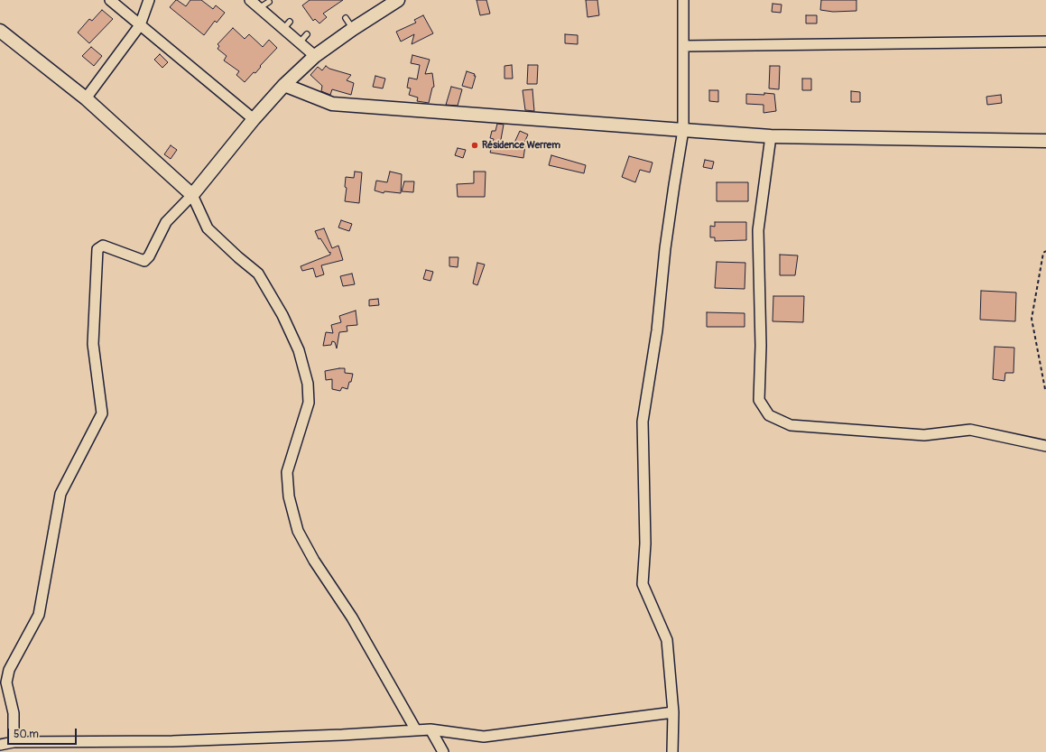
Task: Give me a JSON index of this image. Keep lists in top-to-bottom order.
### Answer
{
  "places": ["Résidence Werrem"],
  "scale_bar": "50 m"
}
